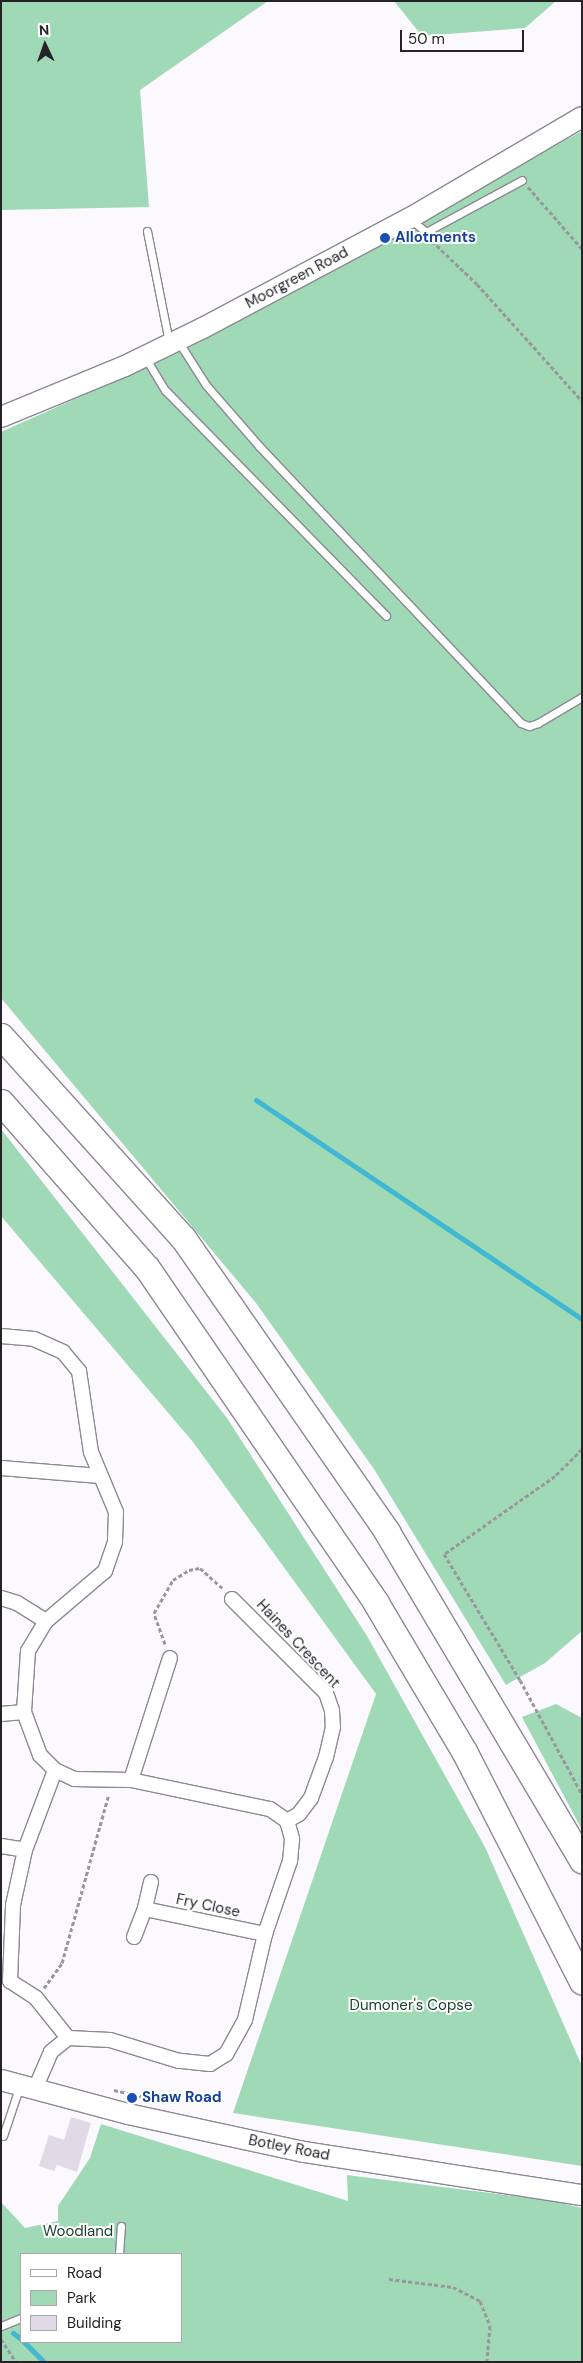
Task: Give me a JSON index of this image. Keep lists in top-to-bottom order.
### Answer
{
  "streets": {
    "street": [
      "Moorgreen Road",
      "Haines Crescent",
      "Fry Close",
      "Botley Road"
    ]
  },
  "parks": ["Dumoner's Copse", "Woodland"],
  "places": ["Allotments", "Shaw Road"],
  "legend": ["Road", "Park", "Building"],
  "scale_bar": "50 m",
  "north": "top"
}
